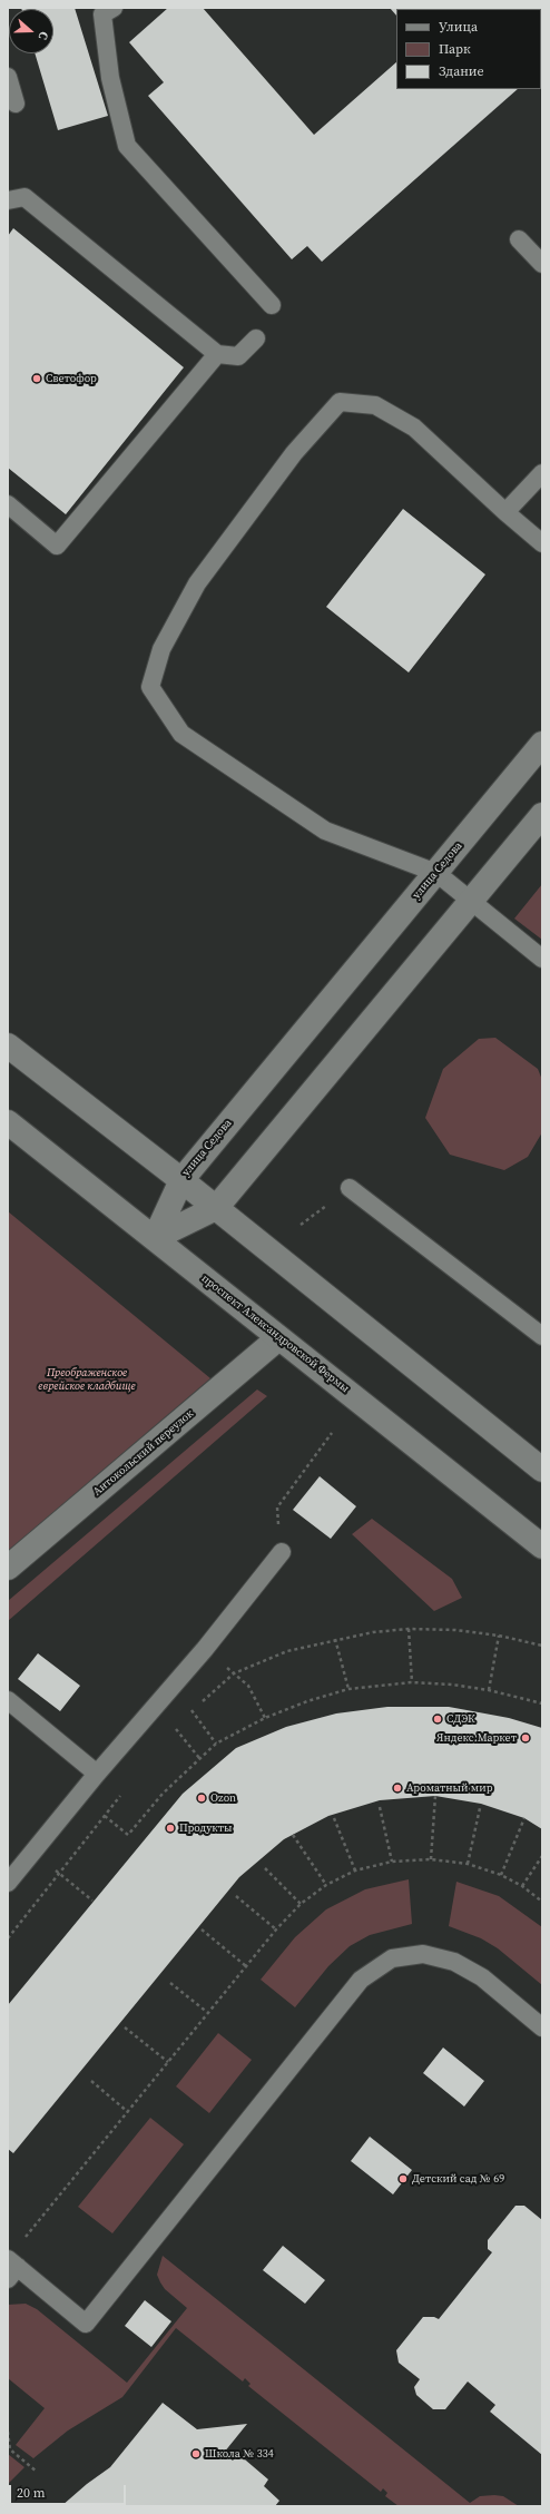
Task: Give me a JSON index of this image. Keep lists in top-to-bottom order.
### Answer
{
  "streets": {
    "main road": ["улица Седова", "проспект Александровской Фермы", "Антокольский переулок"]
  },
  "crossings": [
    ["улица Седова", "проспект Александровской Фермы"],
    ["проспект Александровской Фермы", "Антокольский переулок"]
  ],
  "parks": ["Преображенское еврейское кладбище"],
  "places": [
    "Светофор",
    "СДЭК",
    "Яндекс.Маркет",
    "Ароматный мир",
    "Ozon",
    "Продукты",
    "Детский сад № 69",
    "Школа № 334"
  ],
  "legend": ["Улица", "Парк", "Здание"],
  "scale_bar": "20 m",
  "north": "right"
}
